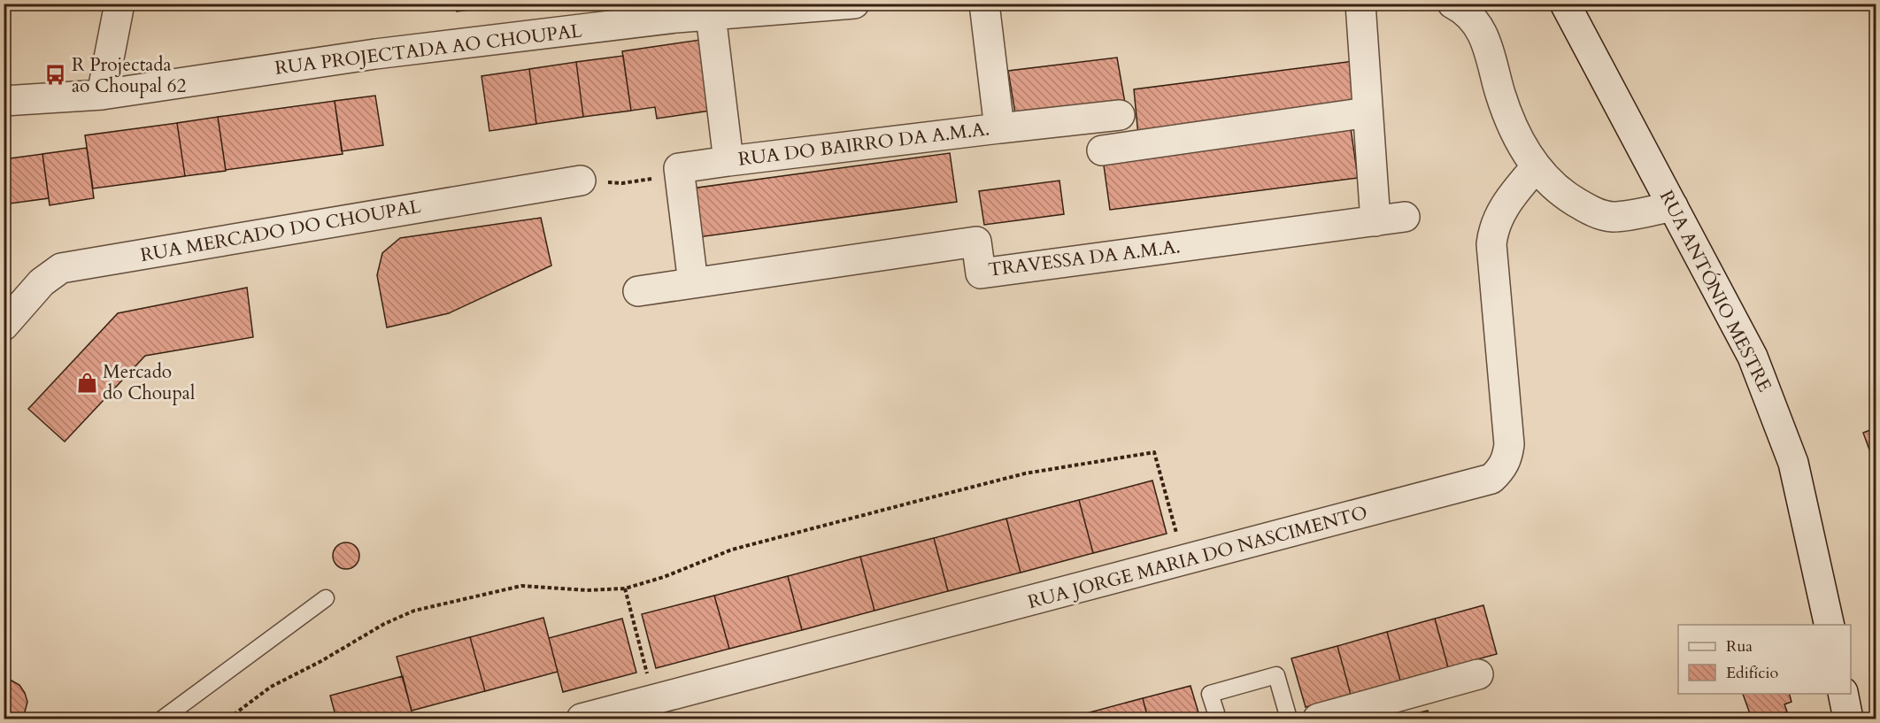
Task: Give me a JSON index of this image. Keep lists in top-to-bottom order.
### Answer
{
  "streets": {
    "street": [
      "RUA PROJECTADA AO CHOUPAL",
      "RUA DO BAIRRO DA A.M.A.",
      "RUA MERCADO DO CHOUPAL",
      "TRAVESSA DA A.M.A.",
      "RUA ANTÓNIO MESTRE",
      "RUA JORGE MARIA DO NASCIMENTO"
    ]
  },
  "crossings": [
    ["RUA PROJECTADA AO CHOUPAL", "RUA DO BAIRRO DA A.M.A."],
    ["RUA DO BAIRRO DA A.M.A.", "TRAVESSA DA A.M.A."]
  ],
  "places": {
    "bus stop": ["R Projectada ao Choupal 62"],
    "shop": ["Mercado do Choupal"]
  },
  "legend": ["Rua", "Edifício"]
}
